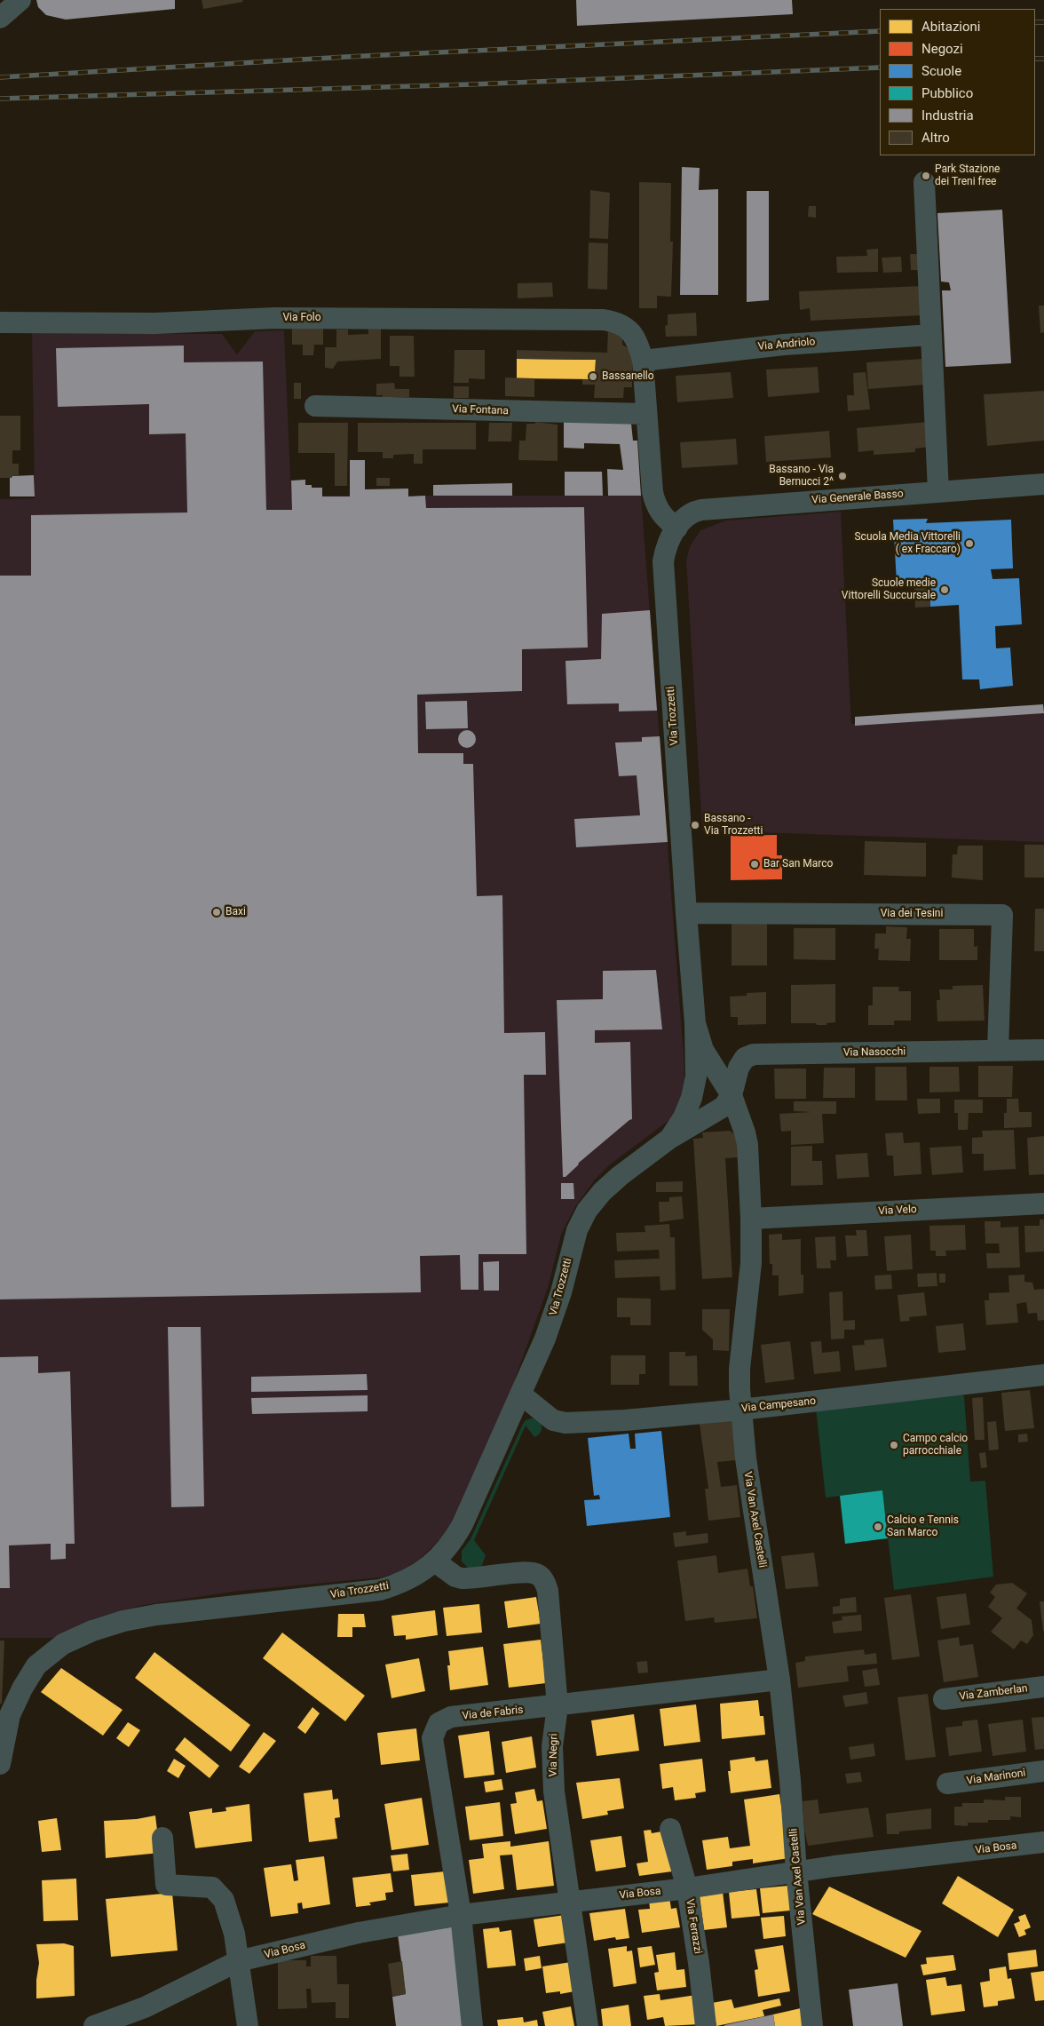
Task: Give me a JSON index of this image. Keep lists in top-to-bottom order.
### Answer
{
  "streets": {
    "street": [
      "Via Folo",
      "Via Andriolo",
      "Via Fontana",
      "Via Generale Basso",
      "Via Trozzetti",
      "Via dei Tesini",
      "Via Nasocchi",
      "Via Velo",
      "Via Campesano",
      "Via Van Axel Castelli",
      "Via Zamberlan",
      "Via de Fabris",
      "Via Negri",
      "Via Marinoni",
      "Via Bosa",
      "Via Ferrazzi"
    ]
  },
  "crossings": [
    ["Via Folo", "Via Andriolo"],
    ["Via Generale Basso", "Via Trozzetti"],
    ["Via Trozzetti", "Via dei Tesini"],
    ["Via Trozzetti", "Via Nasocchi"],
    ["Via Trozzetti", "Via Campesano"],
    ["Via Trozzetti", "Via Van Axel Castelli"],
    ["Via dei Tesini", "Via Nasocchi"],
    ["Via Nasocchi", "Via Van Axel Castelli"],
    ["Via Velo", "Via Van Axel Castelli"],
    ["Via Campesano", "Via Van Axel Castelli"],
    ["Via Van Axel Castelli", "Via Bosa"],
    ["Via de Fabris", "Via Negri"],
    ["Via de Fabris", "Via Bosa"],
    ["Via Negri", "Via Bosa"],
    ["Via Bosa", "Via Ferrazzi"]
  ],
  "places": [
    "Park Stazione dei Treni free",
    "Bassanello",
    "Bassano - Via Bernucci 2^",
    "Scuola Media Vittorelli ( ex Fraccaro)",
    "Scuole medie Vittorelli Succursale",
    "Bassano - Via Trozzetti",
    "Bar San Marco",
    "Baxi",
    "Campo calcio parrocchiale",
    "Calcio e Tennis San Marco"
  ],
  "legend": [
    "Abitazioni",
    "Negozi",
    "Scuole",
    "Pubblico",
    "Industria",
    "Altro"
  ]
}
